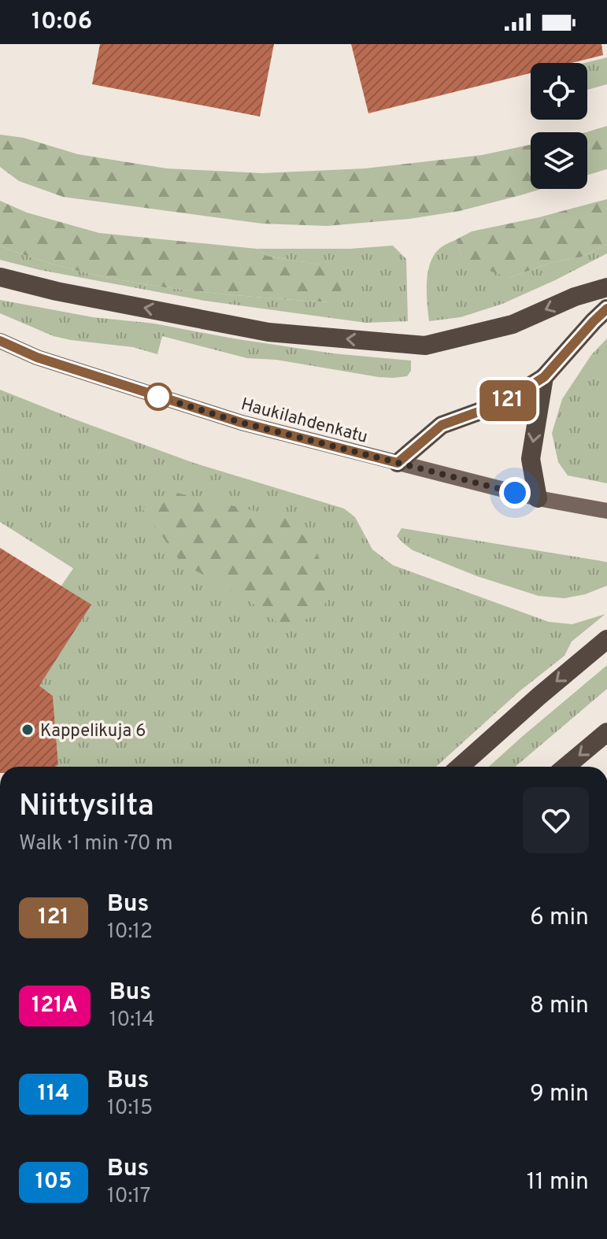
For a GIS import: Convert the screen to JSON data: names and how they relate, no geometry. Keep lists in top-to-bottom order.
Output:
{
  "streets": {
    "main road": ["Haukilahdenkatu"]
  },
  "places": ["Kappelikuja 6"],
  "lines": ["bus line 121"],
  "page": {
    "status": "10:06",
    "on_map": "121",
    "heading": ["Niittysilta", "Walk · 1 min · 70 m"],
    "list": [
      {
        "mark": "121",
        "name": "Bus",
        "note": "10:12",
        "value": "6 min"
      },
      {
        "mark": "121A",
        "name": "Bus",
        "note": "10:14",
        "value": "8 min"
      },
      {
        "mark": "114",
        "name": "Bus",
        "note": "10:15",
        "value": "9 min"
      },
      {
        "mark": "105",
        "name": "Bus",
        "note": "10:17",
        "value": "11 min"
      }
    ]
  }
}
